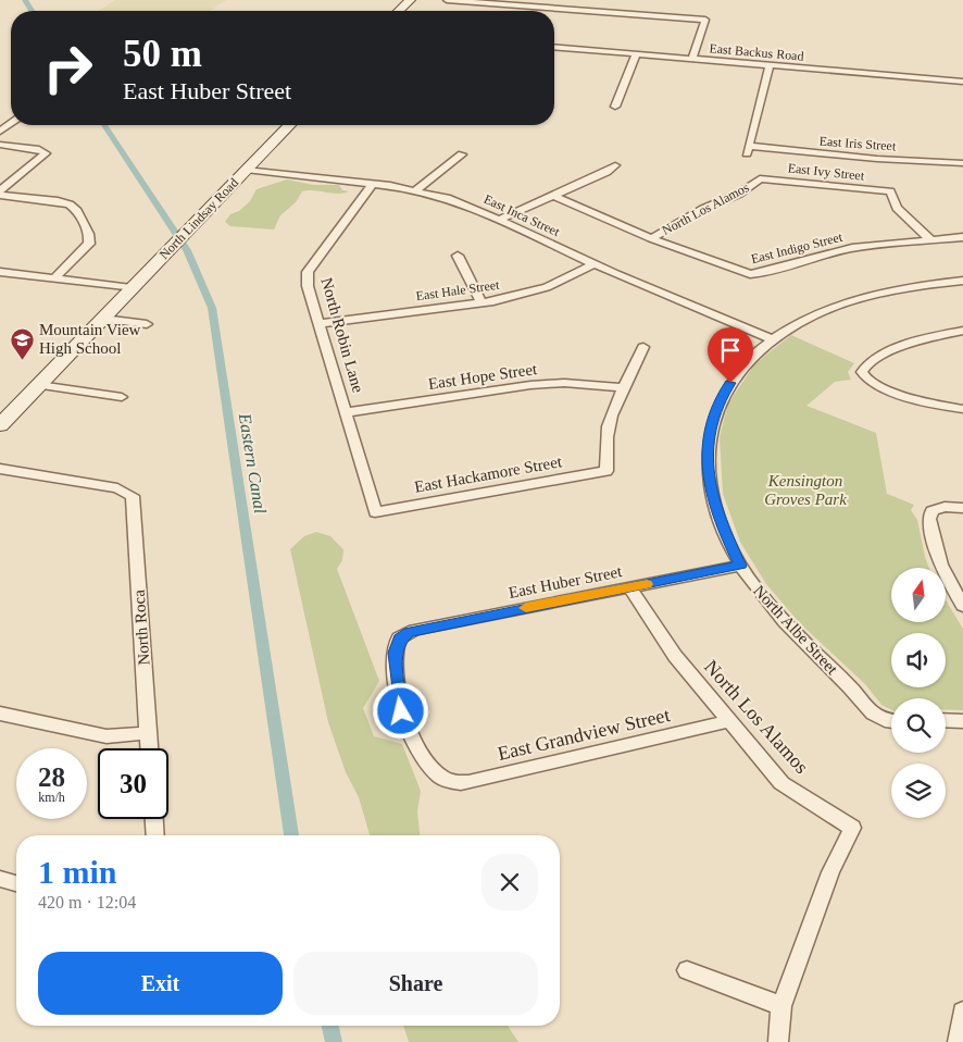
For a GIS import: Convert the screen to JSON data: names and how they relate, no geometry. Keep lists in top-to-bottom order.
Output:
{
  "streets": {
    "main road": ["North Lindsay Road"],
    "street": [
      "East Backus Road",
      "East Iris Street",
      "East Ivy Street",
      "North Los Alamos",
      "East Inca Street",
      "East Indigo Street",
      "East Hale Street",
      "North Robin Lane",
      "East Hope Street",
      "East Hackamore Street",
      "East Huber Street",
      "North Roca",
      "North Albe Street",
      "East Grandview Street"
    ]
  },
  "crossings": [
    ["East Backus Road", "East Iris Street"],
    ["East Ivy Street", "North Los Alamos"],
    ["East Ivy Street", "East Indigo Street"],
    ["North Los Alamos", "East Indigo Street"],
    ["North Los Alamos", "East Huber Street"],
    ["North Los Alamos", "East Grandview Street"],
    ["East Inca Street", "North Lindsay Road"],
    ["East Inca Street", "East Hale Street"],
    ["East Inca Street", "North Robin Lane"],
    ["East Inca Street", "North Albe Street"],
    ["East Hale Street", "North Robin Lane"],
    ["North Robin Lane", "East Hope Street"],
    ["North Robin Lane", "East Hackamore Street"],
    ["East Hope Street", "East Hackamore Street"],
    ["East Huber Street", "North Albe Street"],
    ["East Huber Street", "East Grandview Street"]
  ],
  "water": ["Eastern Canal"],
  "parks": ["Kensington Groves Park"],
  "places": {
    "school or university": ["Mountain View High School"]
  },
  "north": "top",
  "page": {
    "turn": ["50 m", "East Huber Street"],
    "speed": "28 km/h",
    "limit": "30",
    "heading": ["1 min", "420 m · 12:04"],
    "buttons": ["Exit", "Share"]
  }
}
